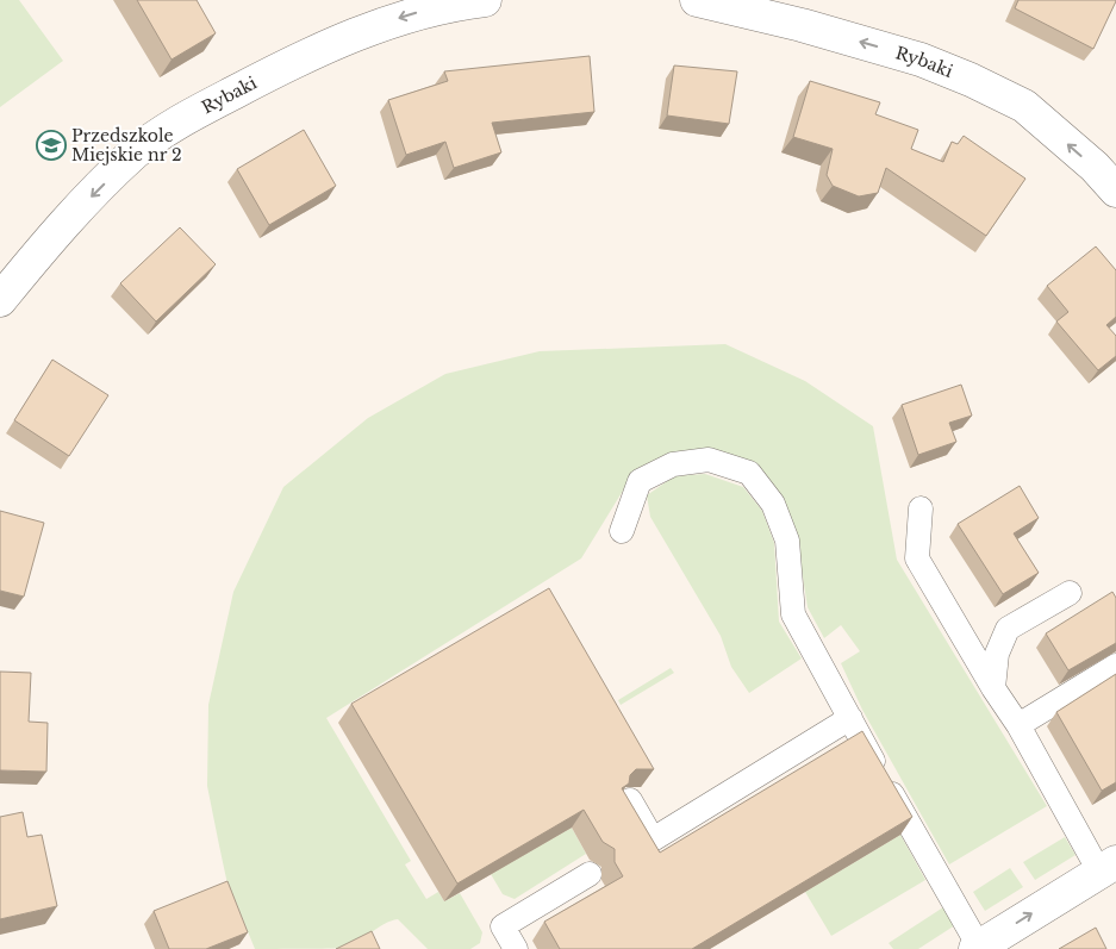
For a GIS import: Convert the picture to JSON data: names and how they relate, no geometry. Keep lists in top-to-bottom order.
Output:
{
  "streets": {
    "street": ["Rybaki"]
  },
  "one_way": ["Rybaki"],
  "places": {
    "school or university": ["Przedszkole Miejskie nr 2"]
  }
}
